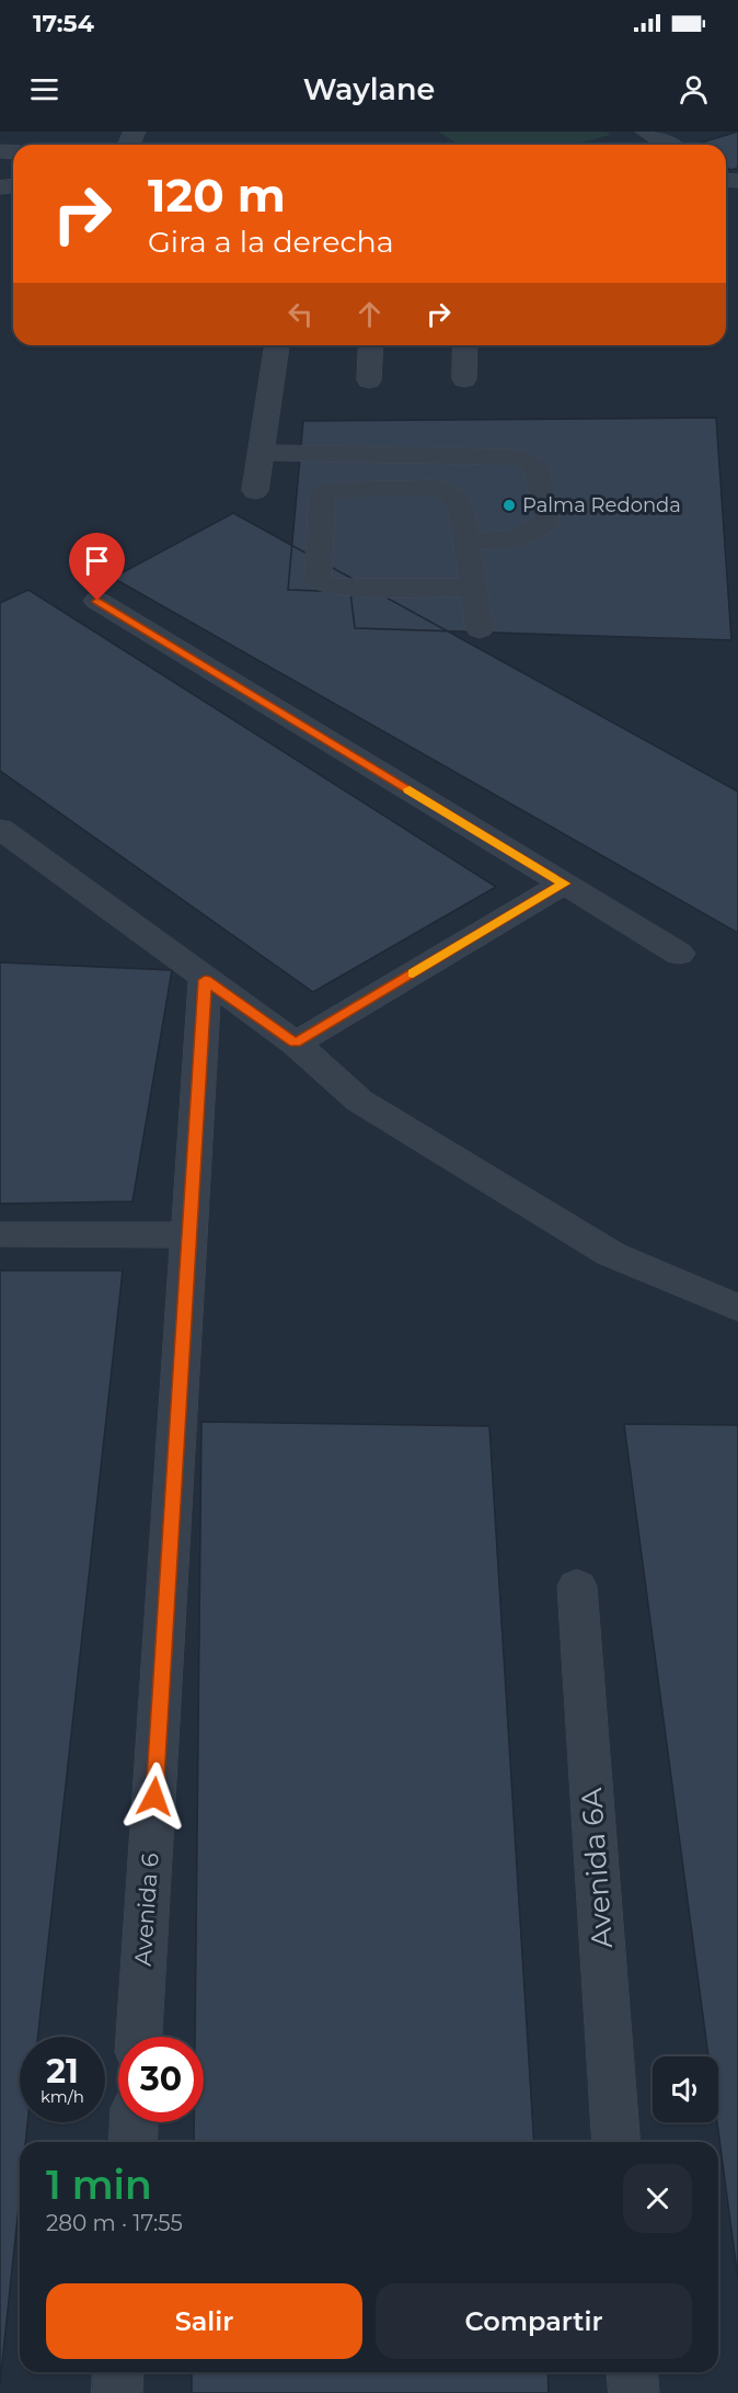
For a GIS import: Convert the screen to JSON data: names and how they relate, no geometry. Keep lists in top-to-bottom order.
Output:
{
  "streets": {
    "street": ["Avenida 6A", "Avenida 6"]
  },
  "places": ["Palma Redonda"],
  "page": {
    "status": "17:54",
    "header": "Waylane",
    "turn": ["120 m", "Gira a la derecha"],
    "speed": "21 km/h",
    "limit": "30",
    "heading": ["1 min", "280 m · 17:55"],
    "buttons": ["Salir", "Compartir"]
  }
}
